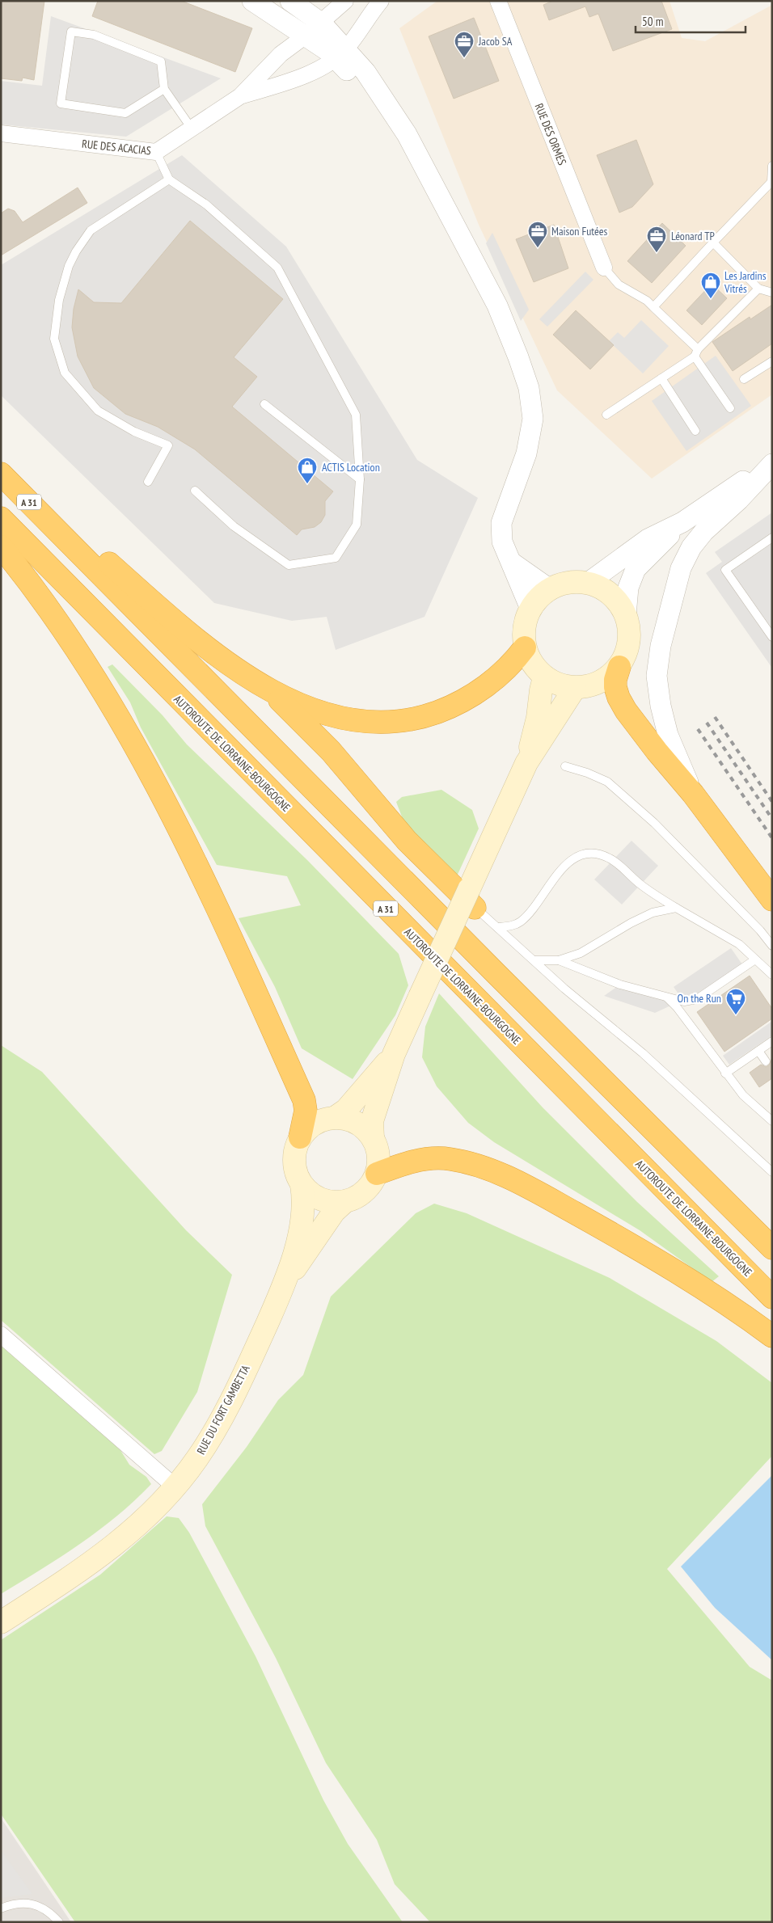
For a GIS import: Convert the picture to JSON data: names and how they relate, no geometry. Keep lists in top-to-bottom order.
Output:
{
  "streets": {
    "highway": ["A 31", "AUTOROUTE DE LORRAINE-BOURGOGNE"],
    "main road": ["RUE DU FORT GAMBETTA"],
    "street": ["RUE DES ORMES", "RUE DES ACACIAS"]
  },
  "places": {
    "office": ["Jacob SA", "Maison Futées", "Léonard TP"],
    "shop": ["Les Jardins Vitrés", "ACTIS Location"],
    "supermarket": ["On the Run"]
  },
  "scale_bar": "50 m"
}
